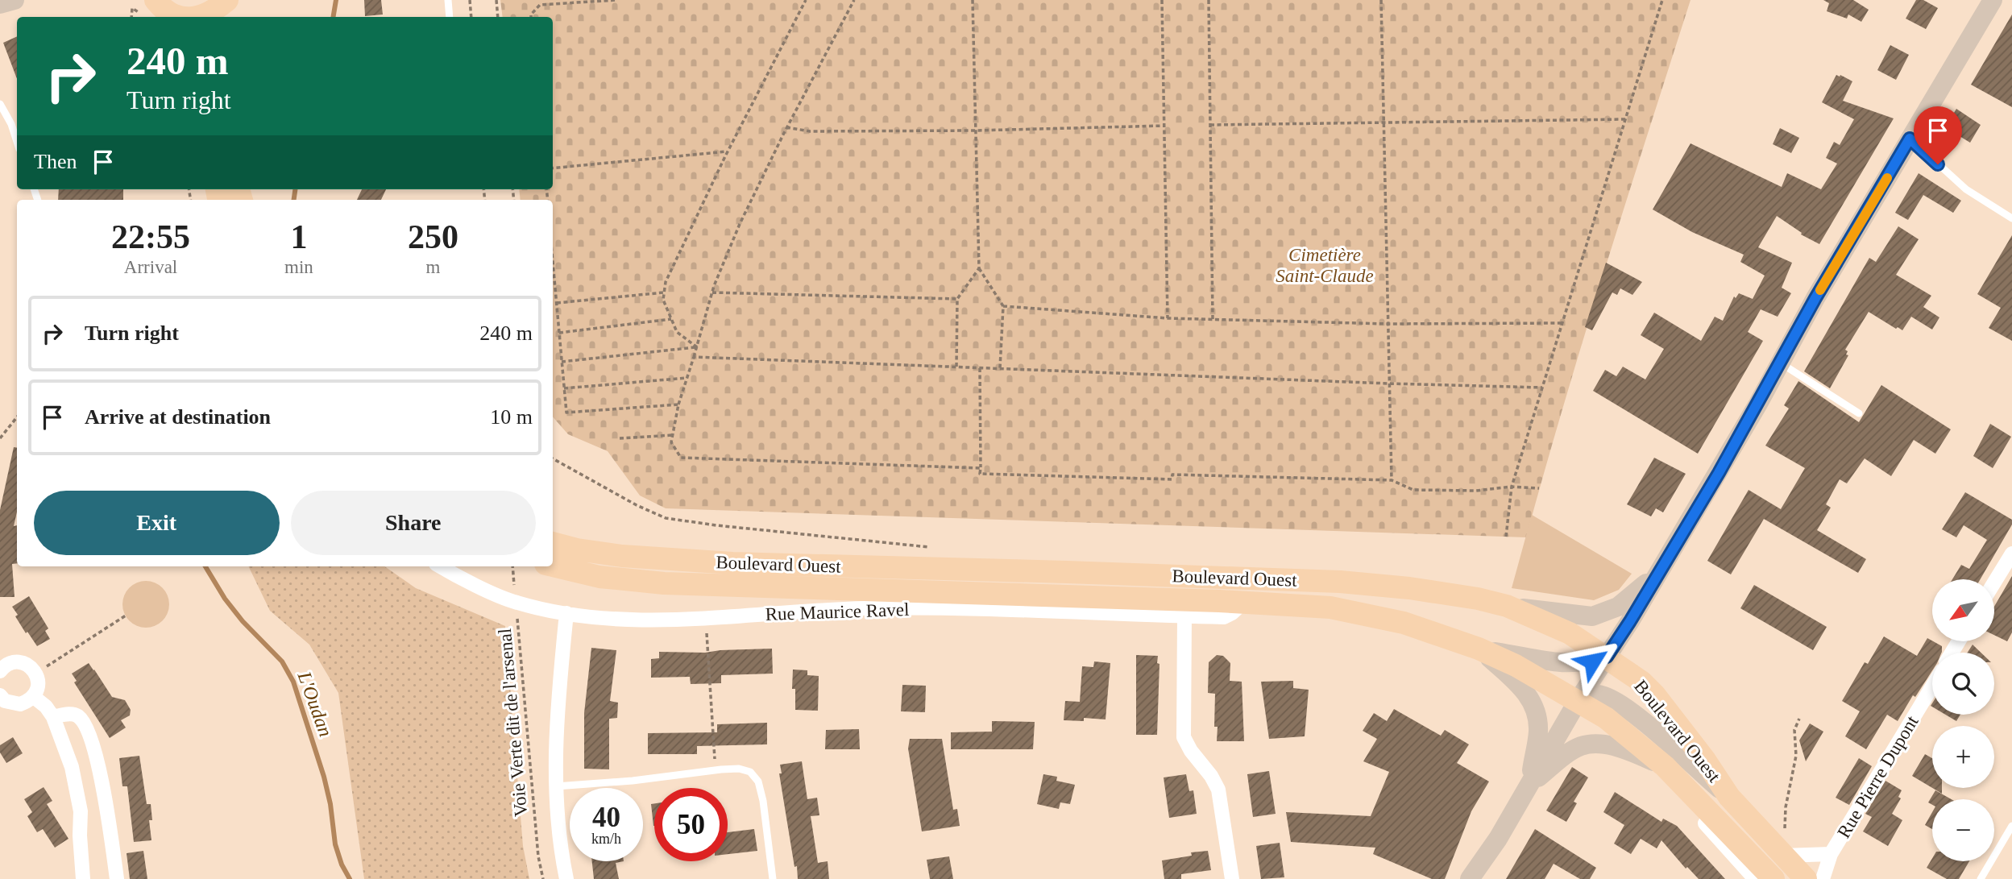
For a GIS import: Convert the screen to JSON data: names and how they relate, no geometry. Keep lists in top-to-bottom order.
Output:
{
  "streets": {
    "main road": ["Boulevard Ouest"],
    "street": ["Rue Maurice Ravel", "Rue Pierre Dupont"],
    "path": ["Voie Verte dit de l'arsenal"]
  },
  "crossings": [
    ["Boulevard Ouest", "Rue Maurice Ravel"],
    ["Boulevard Ouest", "Rue Pierre Dupont"],
    ["Rue Maurice Ravel", "Voie Verte dit de l'arsenal"]
  ],
  "water": ["L'Oudan"],
  "parks": ["Cimetière Saint-Claude"],
  "north": "bottom left",
  "page": {
    "turn": ["240 m", "Turn right"],
    "then": "Then",
    "eta": [
      "22:55",
      "Arrival",
      "1",
      "min",
      "250",
      "m"
    ],
    "list": [
      {
        "name": "Turn right",
        "value": "240 m"
      },
      {
        "name": "Arrive at destination",
        "value": "10 m"
      }
    ],
    "buttons": ["Exit", "Share"],
    "map_buttons": ["+", "−"],
    "speed": "40 km/h",
    "limit": "50"
  }
}
